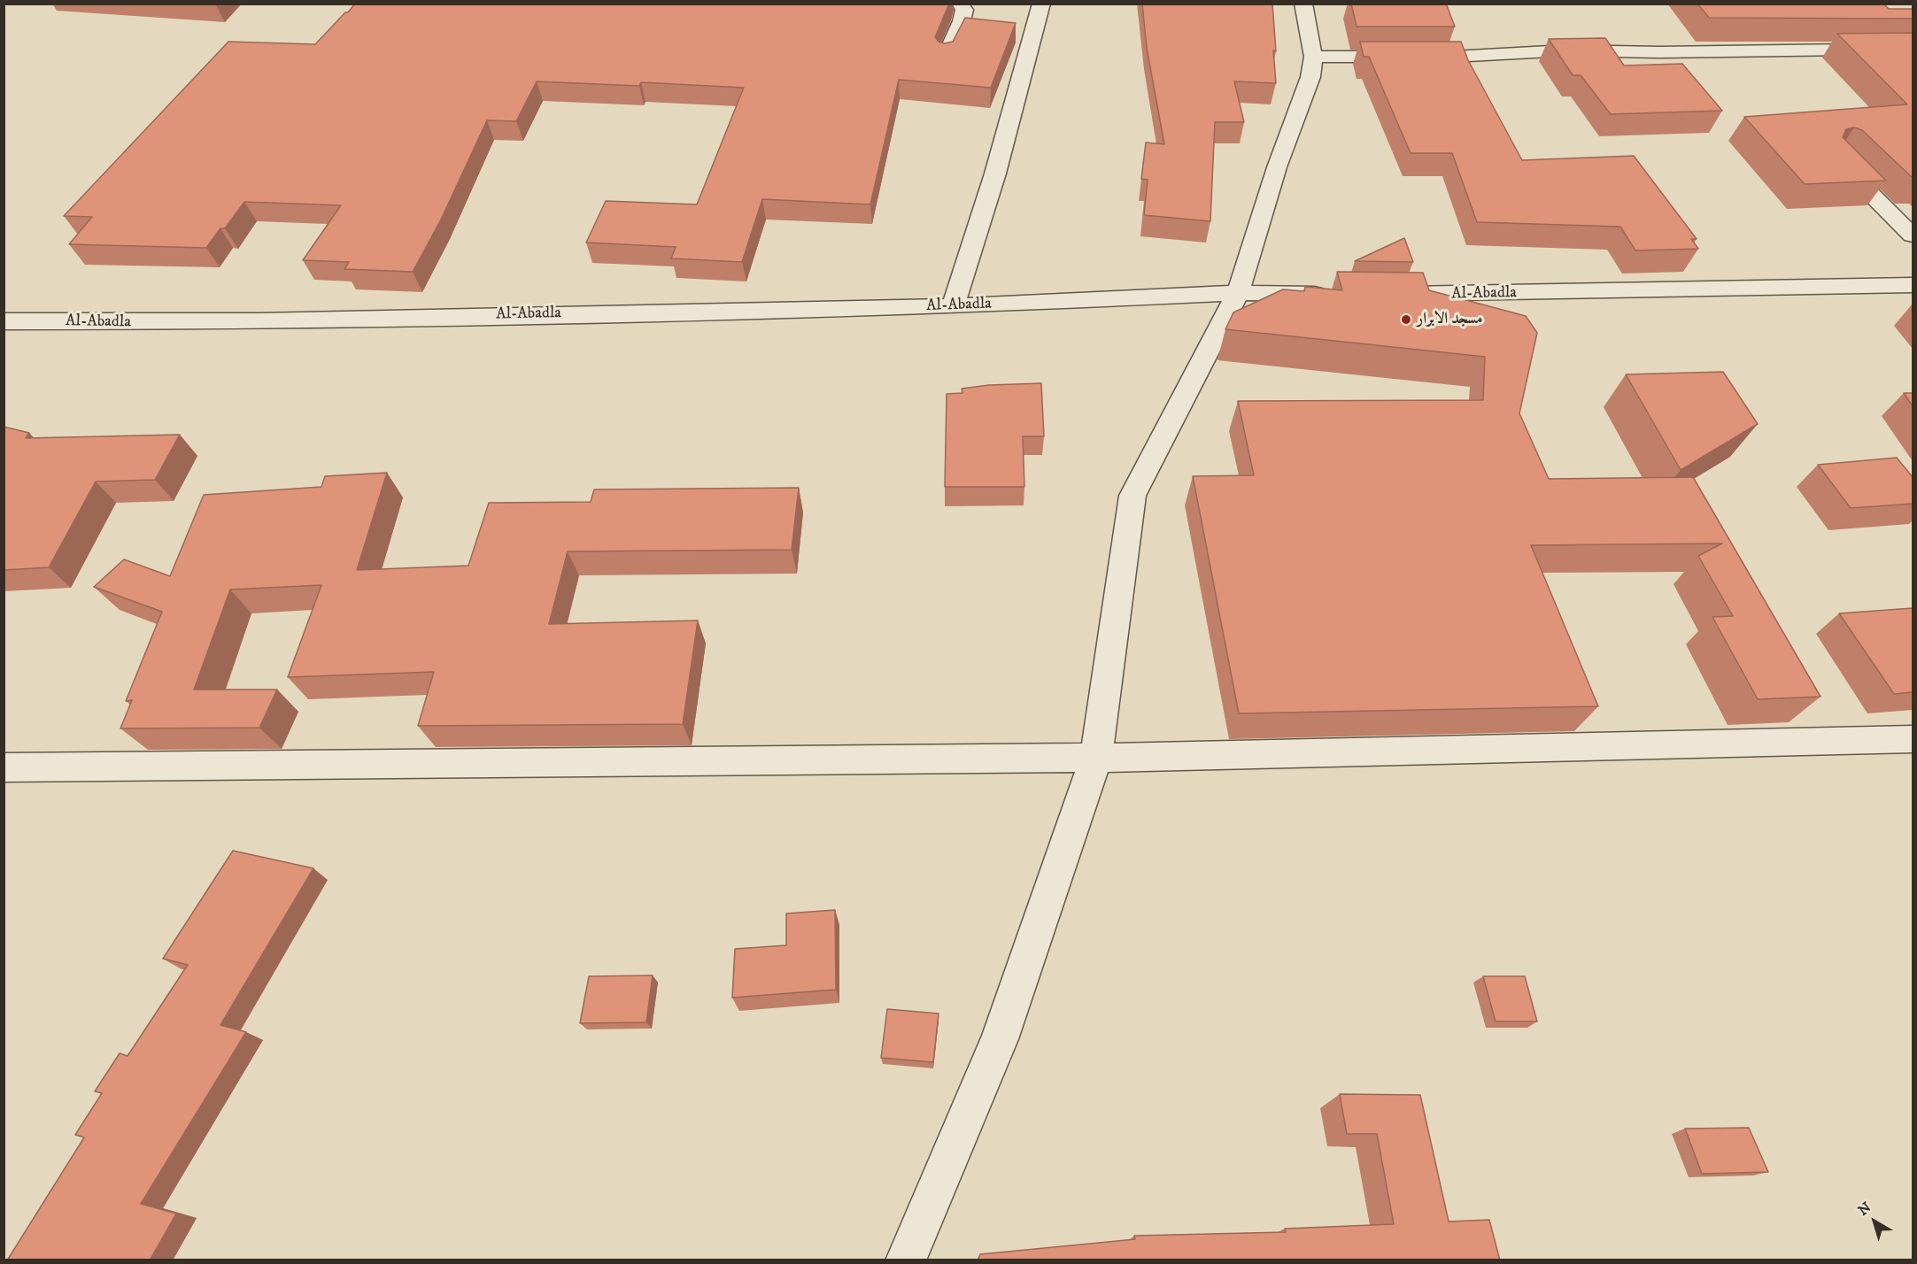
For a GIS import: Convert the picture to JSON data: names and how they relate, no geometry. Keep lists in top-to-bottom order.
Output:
{
  "streets": {
    "street": ["Al-Abadla"]
  },
  "places": ["مسجد الابرار"],
  "north": "top left"
}
